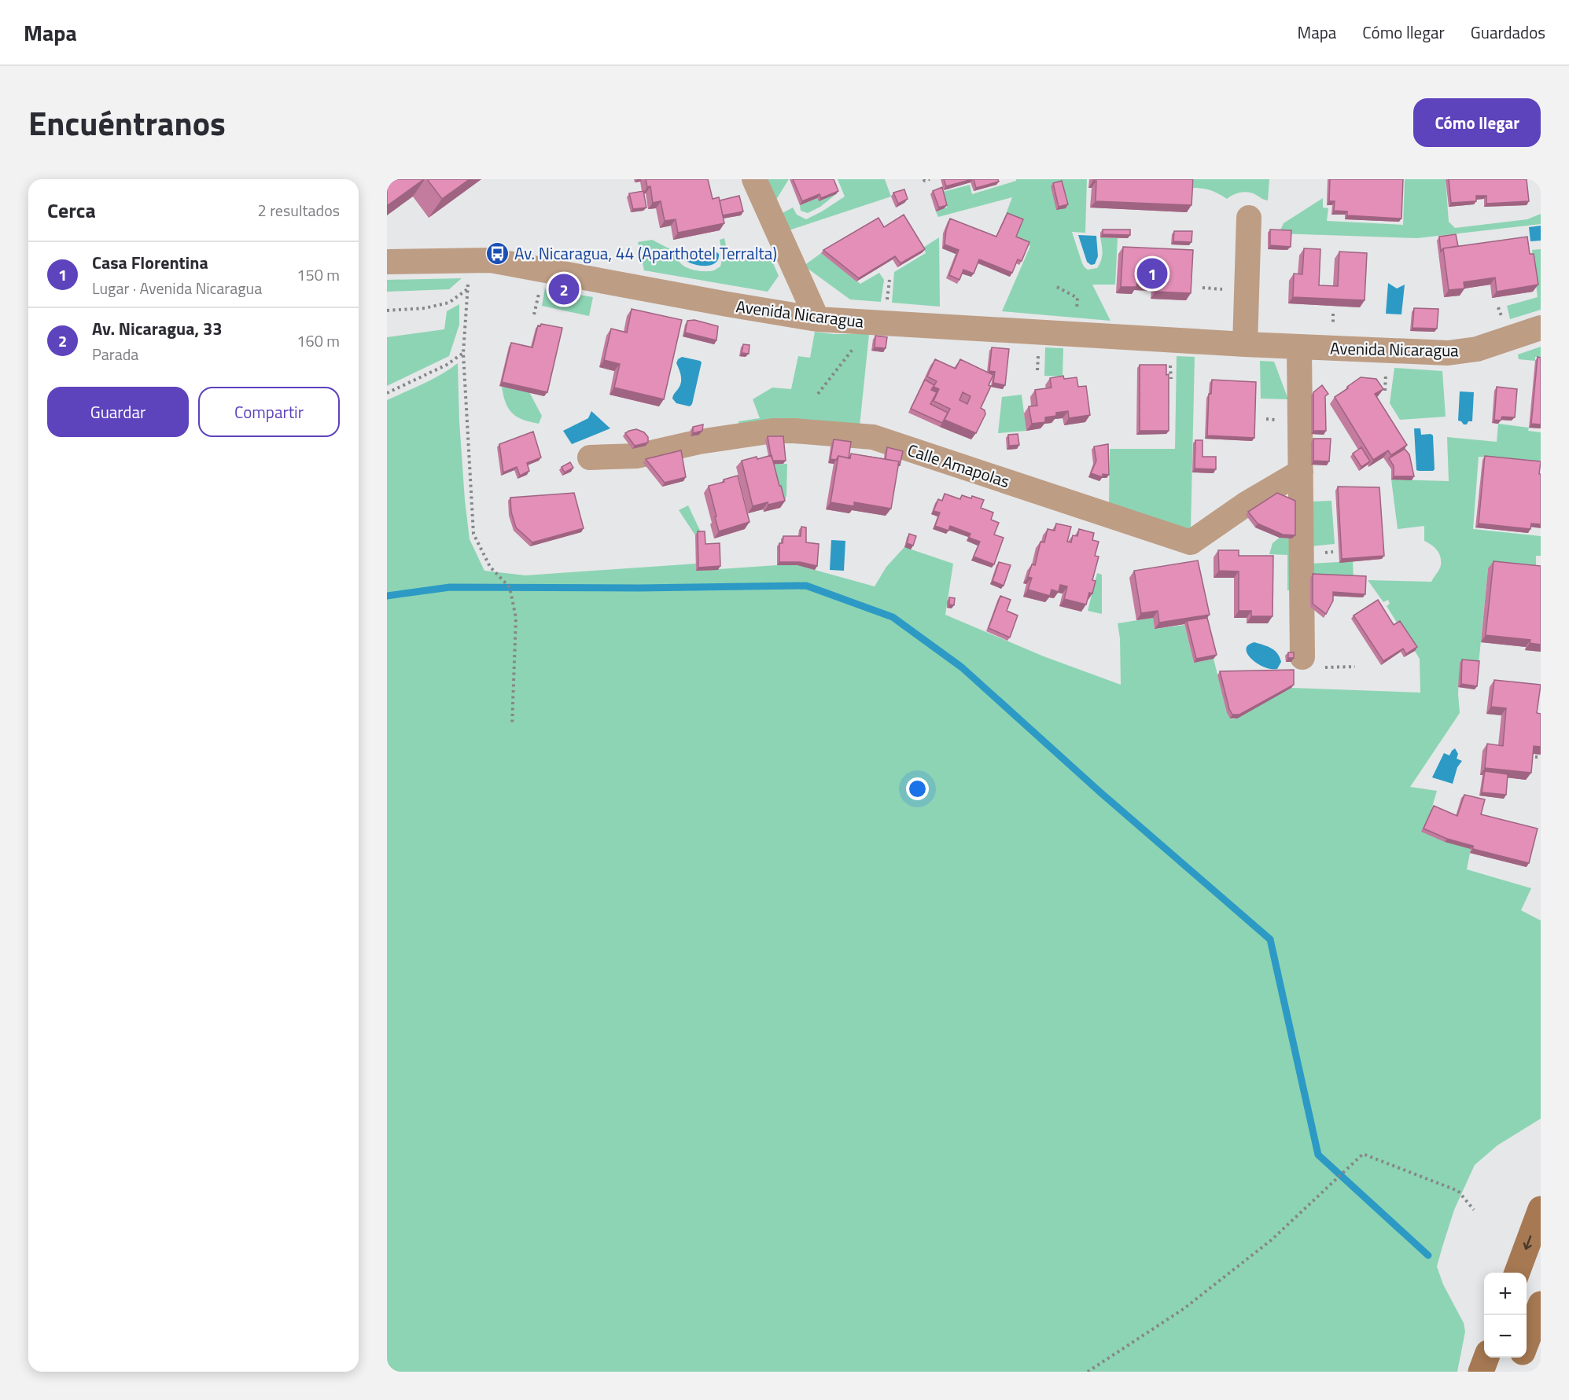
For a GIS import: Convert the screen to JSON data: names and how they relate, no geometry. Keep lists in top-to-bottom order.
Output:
{
  "streets": {
    "street": ["Avenida Nicaragua", "Calle Amapolas"]
  },
  "places": {
    "bus stop": ["Av. Nicaragua, 44 (Aparthotel Terralta)"]
  },
  "page": {
    "header": "Mapa",
    "nav": ["Mapa", "Cómo llegar", "Guardados"],
    "title": "Encuéntranos",
    "buttons": [
      "Cómo llegar",
      ["Guardar", "Compartir"]
    ],
    "heading": ["Cerca", "2 resultados"],
    "list": [
      {
        "mark": "1",
        "name": "Casa Florentina",
        "note": "Lugar · Avenida Nicaragua",
        "value": "150 m"
      },
      {
        "mark": "2",
        "name": "Av. Nicaragua, 33",
        "note": "Parada",
        "value": "160 m"
      }
    ],
    "pins": ["1", "2"],
    "map_buttons": ["+", "−"]
  }
}
